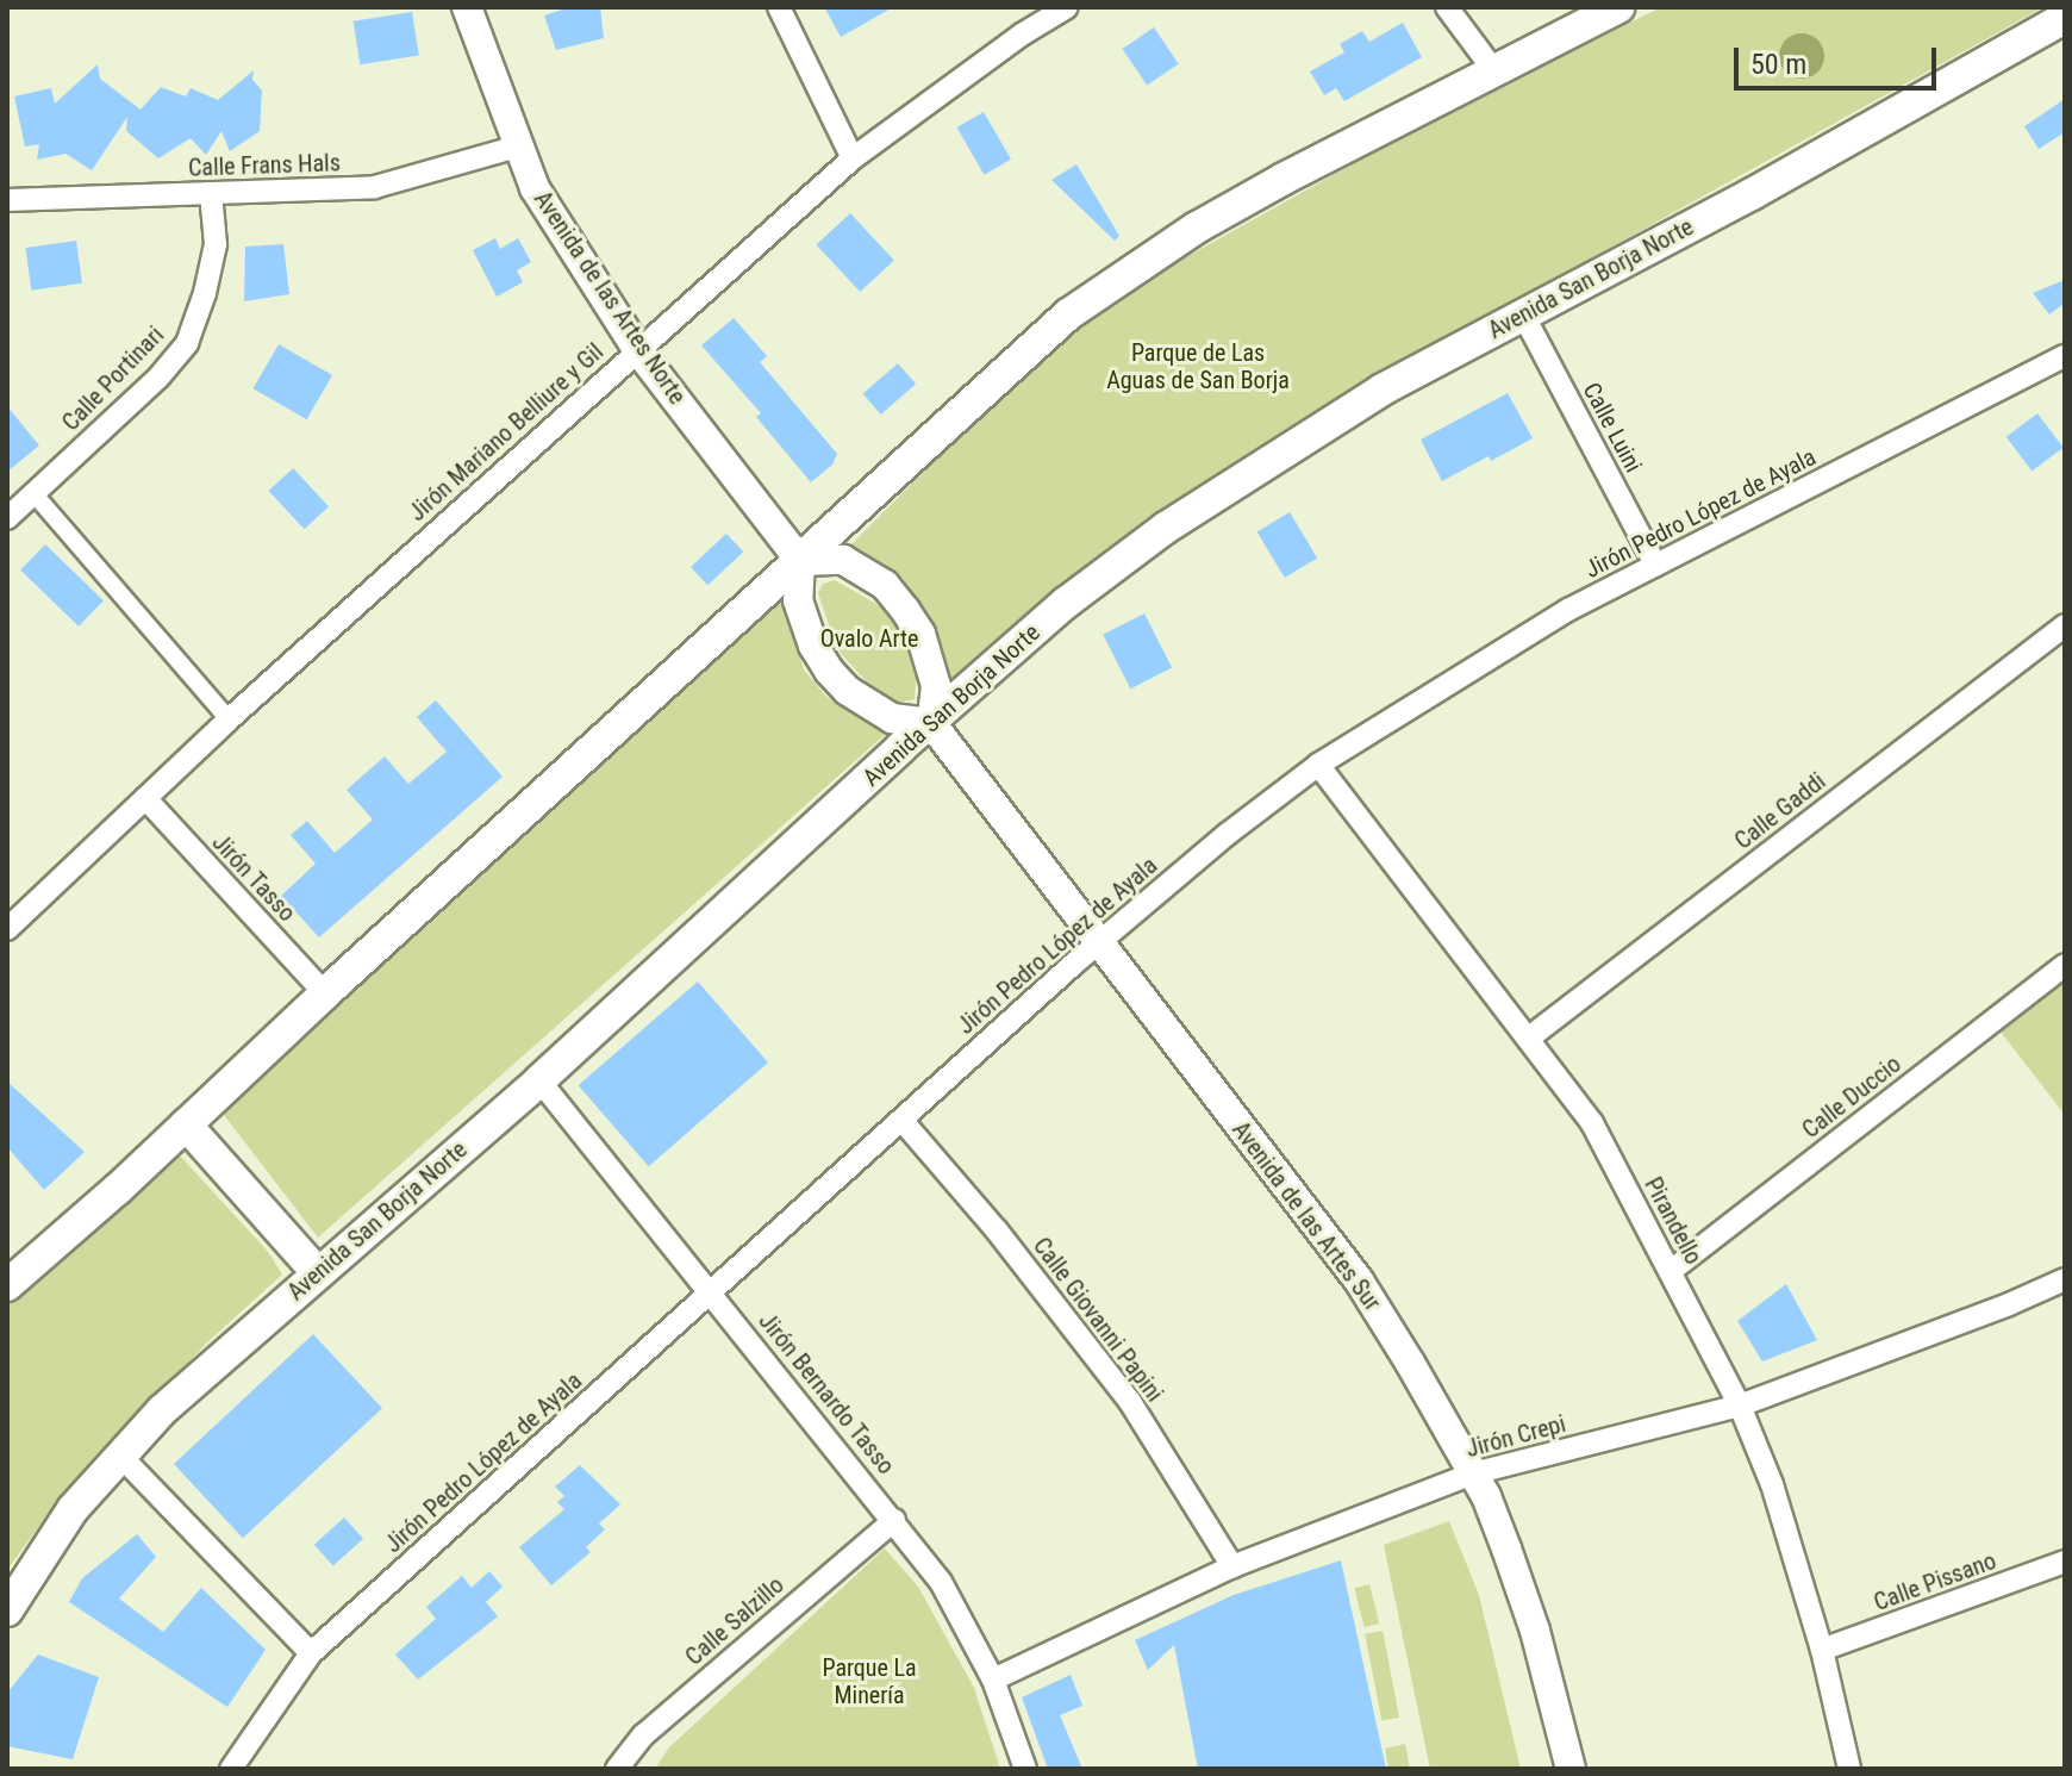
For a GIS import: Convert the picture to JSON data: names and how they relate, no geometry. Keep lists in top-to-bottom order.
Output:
{
  "streets": {
    "main road": ["Avenida San Borja Norte"],
    "street": [
      "Calle Frans Hals",
      "Avenida de las Artes Norte",
      "Calle Portinari",
      "Calle Luini",
      "Jirón Mariano Belliure y Gil",
      "Jirón Pedro López de Ayala",
      "Calle Gaddi",
      "Jirón Tasso",
      "Calle Duccio",
      "Avenida de las Artes Sur",
      "Pirandello",
      "Calle Giovanni Papini",
      "Jirón Bernardo Tasso",
      "Jirón Crepi",
      "Calle Pissano",
      "Calle Salzillo"
    ]
  },
  "crossings": [
    ["Calle Frans Hals", "Avenida de las Artes Norte"],
    ["Calle Frans Hals", "Calle Portinari"],
    ["Avenida San Borja Norte", "Calle Luini"],
    ["Avenida San Borja Norte", "Avenida de las Artes Sur"],
    ["Avenida San Borja Norte", "Jirón Bernardo Tasso"],
    ["Avenida de las Artes Norte", "Jirón Mariano Belliure y Gil"],
    ["Calle Luini", "Jirón Pedro López de Ayala"],
    ["Jirón Mariano Belliure y Gil", "Jirón Tasso"],
    ["Jirón Pedro López de Ayala", "Avenida de las Artes Sur"],
    ["Jirón Pedro López de Ayala", "Pirandello"],
    ["Jirón Pedro López de Ayala", "Calle Giovanni Papini"],
    ["Jirón Pedro López de Ayala", "Jirón Bernardo Tasso"],
    ["Calle Gaddi", "Pirandello"],
    ["Calle Duccio", "Pirandello"],
    ["Avenida de las Artes Sur", "Jirón Crepi"],
    ["Pirandello", "Jirón Crepi"],
    ["Pirandello", "Calle Pissano"],
    ["Calle Giovanni Papini", "Jirón Crepi"],
    ["Jirón Bernardo Tasso", "Jirón Crepi"],
    ["Jirón Bernardo Tasso", "Calle Salzillo"]
  ],
  "parks": ["Parque de Las Aguas de San Borja", "Ovalo Arte", "Parque La Minería"],
  "scale_bar": "50 m"
}
